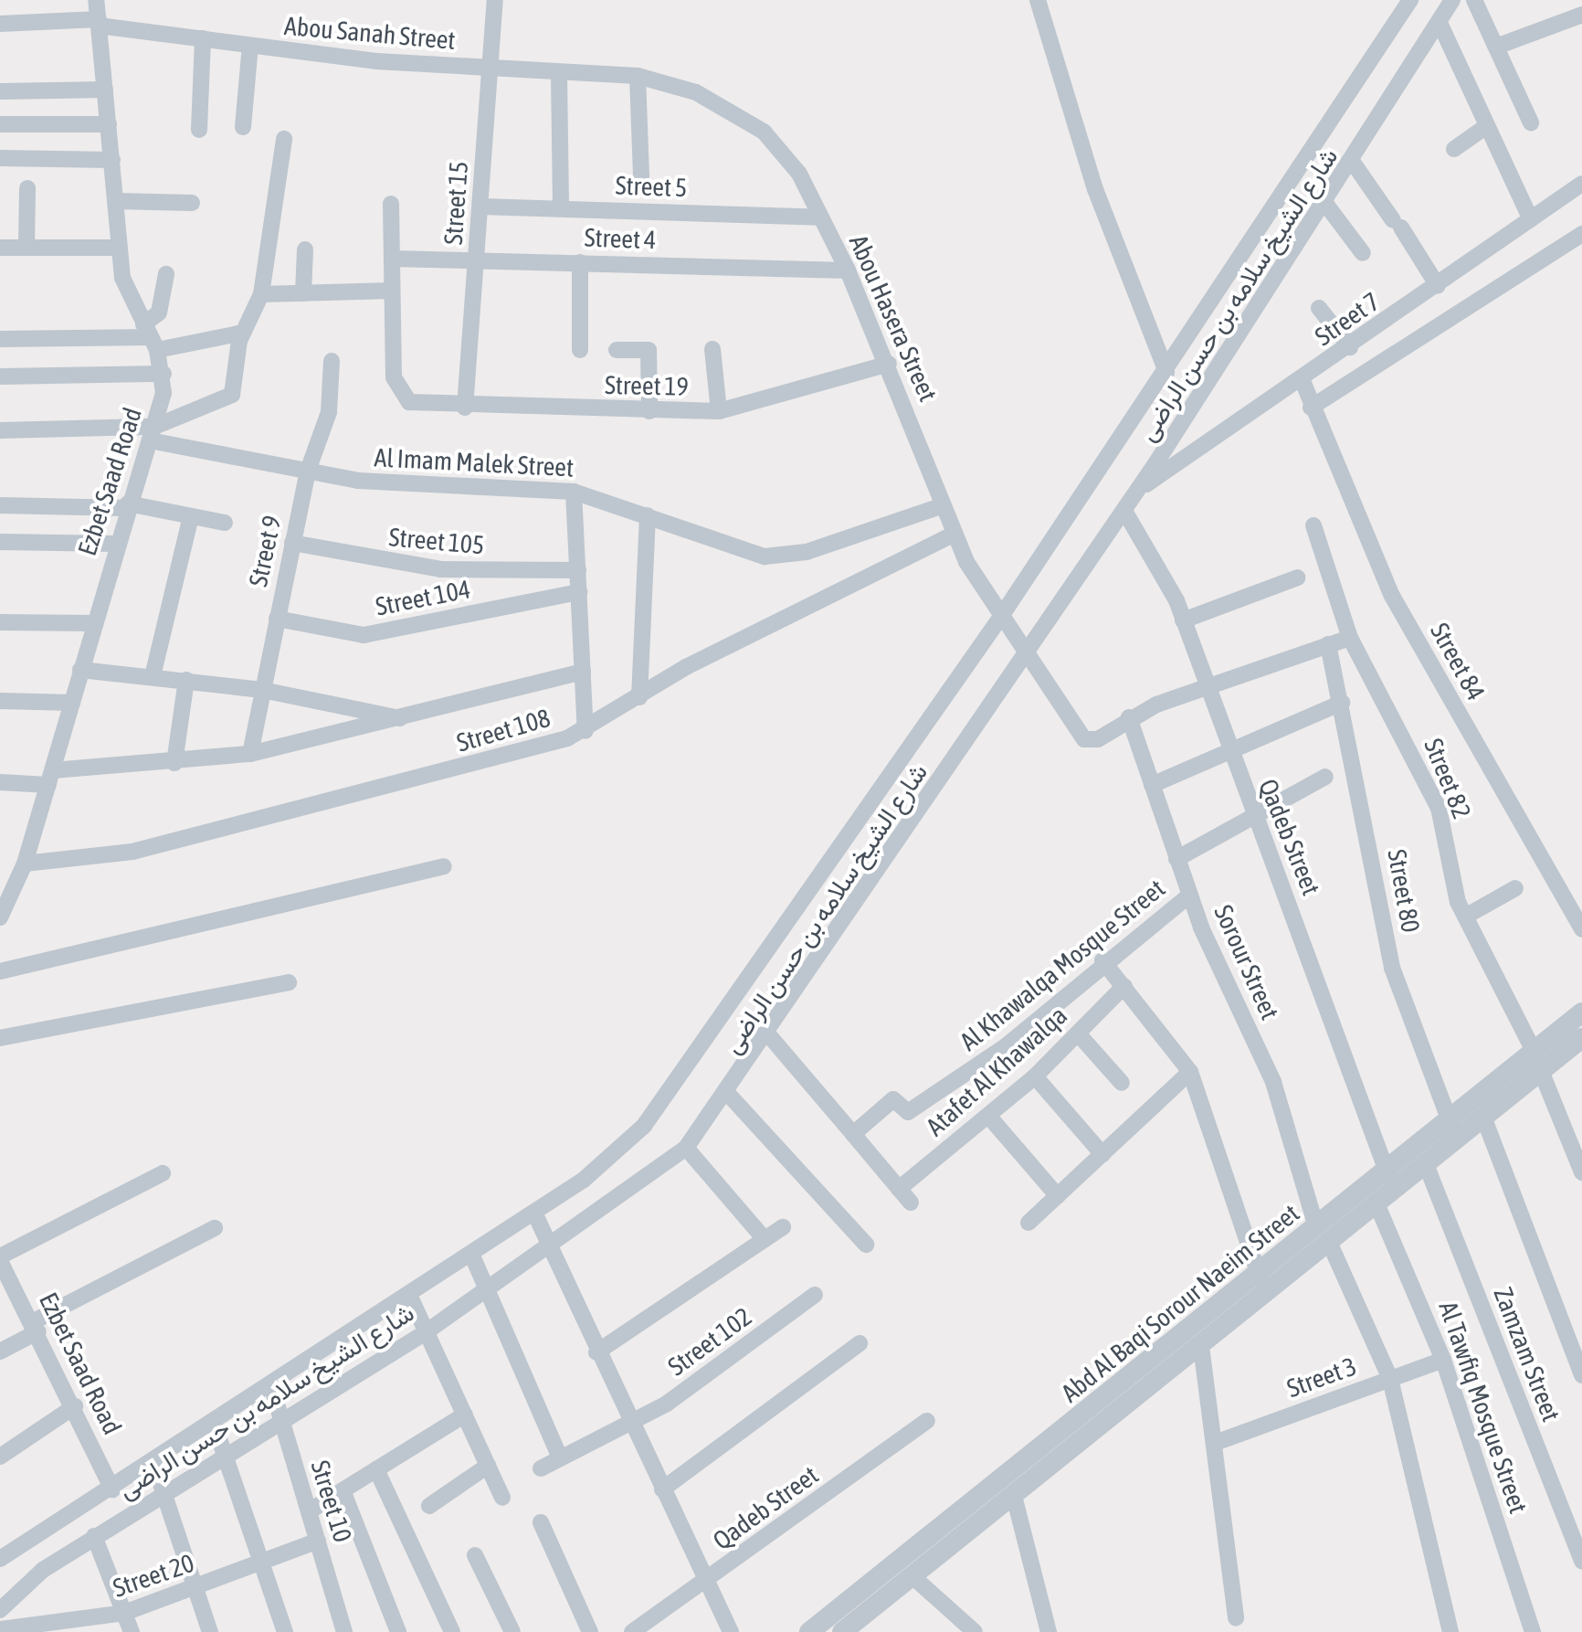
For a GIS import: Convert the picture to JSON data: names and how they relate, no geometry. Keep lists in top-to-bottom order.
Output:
{
  "streets": {
    "street": [
      "Abou Sanah Street",
      "Street 5",
      "Street 15",
      "Street 4",
      "شارع الشيخ سلامه بن حسن الراضى",
      "Abou Hasera Street",
      "Street 7",
      "Street 19",
      "Al Imam Malek Street",
      "Ezbet Saad Road",
      "Street 105",
      "Street 9",
      "Street 104",
      "Street 84",
      "Street 108",
      "Street 82",
      "Qadeb Street",
      "Street 80",
      "Sorour Street",
      "Al Khawalqa Mosque Street",
      "Atafet Al Khawalqa",
      "Abd Al Baqi Sorour Naeim Street",
      "Street 102",
      "Zamzam Street",
      "Street 3",
      "Al Tawfiq Mosque Street",
      "Street 10",
      "Street 20"
    ]
  },
  "crossings": [
    ["Abou Sanah Street", "Street 15"],
    ["Abou Sanah Street", "Abou Hasera Street"],
    ["Abou Sanah Street", "Ezbet Saad Road"],
    ["Street 5", "Street 15"],
    ["Street 5", "Abou Hasera Street"],
    ["Street 15", "Street 4"],
    ["Street 15", "Street 19"],
    ["Street 4", "Abou Hasera Street"],
    ["شارع الشيخ سلامه بن حسن الراضى", "Abou Hasera Street"],
    ["شارع الشيخ سلامه بن حسن الراضى", "Street 7"],
    ["شارع الشيخ سلامه بن حسن الراضى", "Ezbet Saad Road"],
    ["شارع الشيخ سلامه بن حسن الراضى", "Qadeb Street"],
    ["شارع الشيخ سلامه بن حسن الراضى", "Street 10"],
    ["Abou Hasera Street", "Street 19"],
    ["Abou Hasera Street", "Al Imam Malek Street"],
    ["Abou Hasera Street", "Street 108"],
    ["Abou Hasera Street", "Sorour Street"],
    ["Street 7", "Street 84"],
    ["Al Imam Malek Street", "Ezbet Saad Road"],
    ["Al Imam Malek Street", "Street 9"],
    ["Ezbet Saad Road", "Street 108"],
    ["Street 105", "Street 9"],
    ["Street 9", "Street 104"],
    ["Street 82", "Abd Al Baqi Sorour Naeim Street"],
    ["Qadeb Street", "Abd Al Baqi Sorour Naeim Street"],
    ["Street 80", "Abd Al Baqi Sorour Naeim Street"],
    ["Sorour Street", "Al Khawalqa Mosque Street"],
    ["Sorour Street", "Abd Al Baqi Sorour Naeim Street"],
    ["Sorour Street", "Street 3"],
    ["Abd Al Baqi Sorour Naeim Street", "Zamzam Street"],
    ["Abd Al Baqi Sorour Naeim Street", "Al Tawfiq Mosque Street"],
    ["Street 3", "Al Tawfiq Mosque Street"],
    ["Street 10", "Street 20"]
  ]
}
